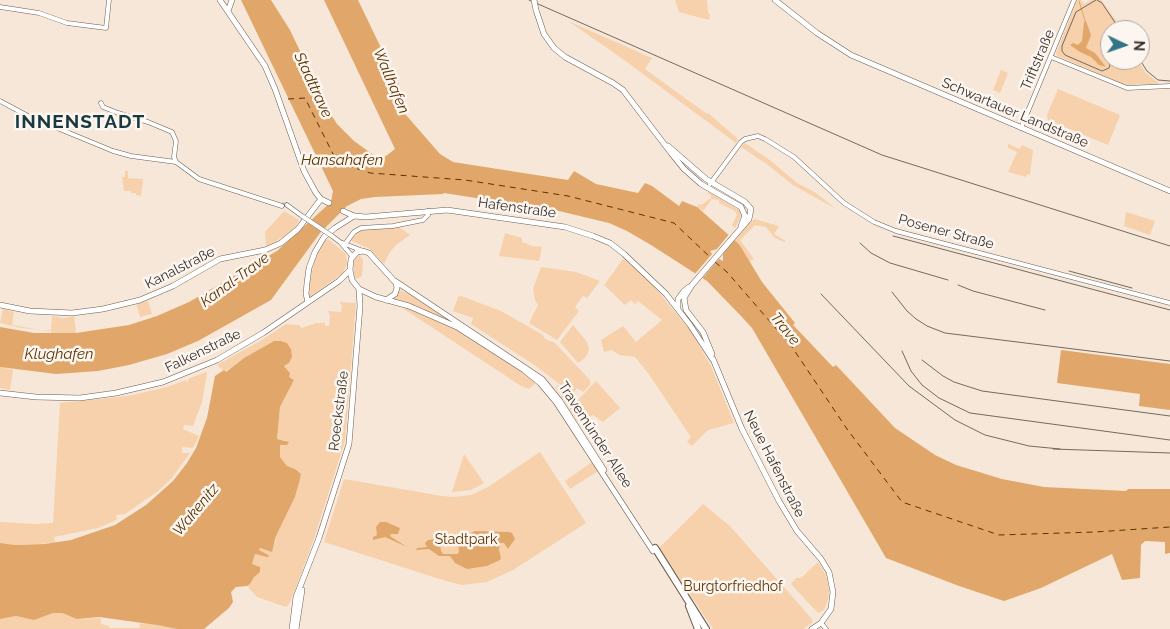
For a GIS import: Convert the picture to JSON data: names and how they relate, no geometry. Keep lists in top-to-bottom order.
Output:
{
  "streets": {
    "highway": ["Travemünder Allee"],
    "main road": [
      "Schwartauer Landstraße",
      "Hafenstraße",
      "Kanalstraße",
      "Falkenstraße",
      "Roeckstraße",
      "Neue Hafenstraße"
    ],
    "street": ["Triftstraße", "Posener Straße"]
  },
  "crossings": [
    ["Triftstraße", "Schwartauer Landstraße"],
    ["Hafenstraße", "Neue Hafenstraße"],
    ["Roeckstraße", "Travemünder Allee"]
  ],
  "districts": ["INNENSTADT"],
  "water": [
    "Wallhafen",
    "Stadttrave",
    "Hansahafen",
    "Kanal-Trave",
    "Trave",
    "Klughafen",
    "Wakenitz"
  ],
  "parks": ["Stadtpark", "Burgtorfriedhof"],
  "north": "right"
}
